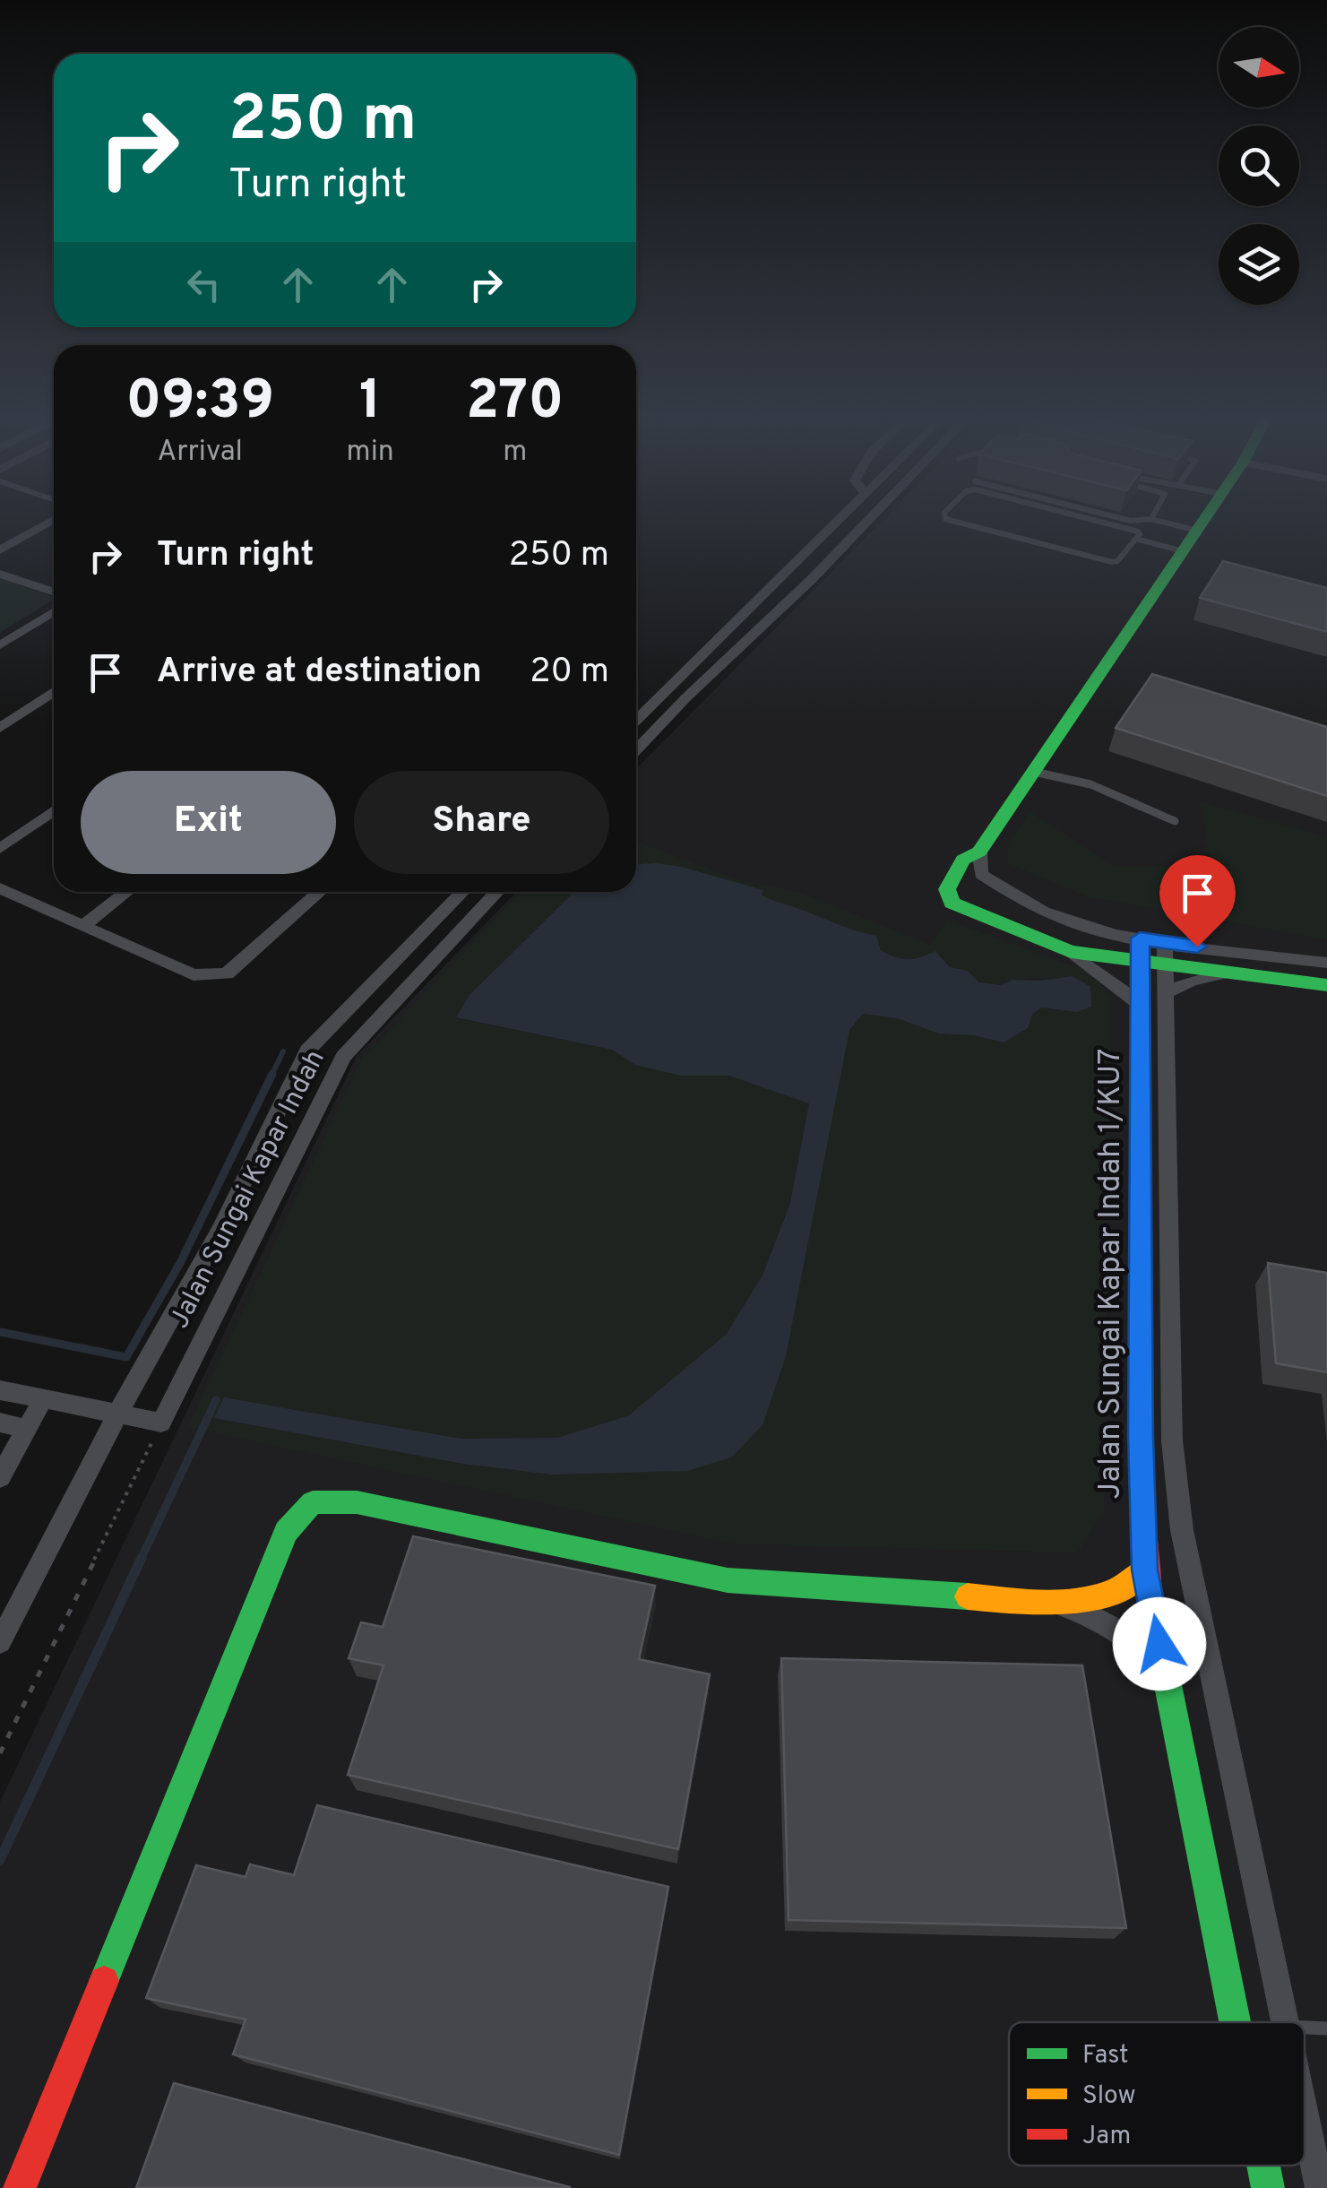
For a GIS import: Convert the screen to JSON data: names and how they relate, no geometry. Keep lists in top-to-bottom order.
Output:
{
  "streets": {
    "street": ["Jalan Sungai Kapar Indah", "Jalan Sungai Kapar Indah 1/KU7"]
  },
  "legend": ["Fast", "Slow", "Jam"],
  "north": "right",
  "page": {
    "turn": ["250 m", "Turn right"],
    "eta": [
      "09:39",
      "Arrival",
      "1",
      "min",
      "270",
      "m"
    ],
    "list": [
      {
        "name": "Turn right",
        "value": "250 m"
      },
      {
        "name": "Arrive at destination",
        "value": "20 m"
      }
    ],
    "buttons": ["Exit", "Share"]
  }
}
